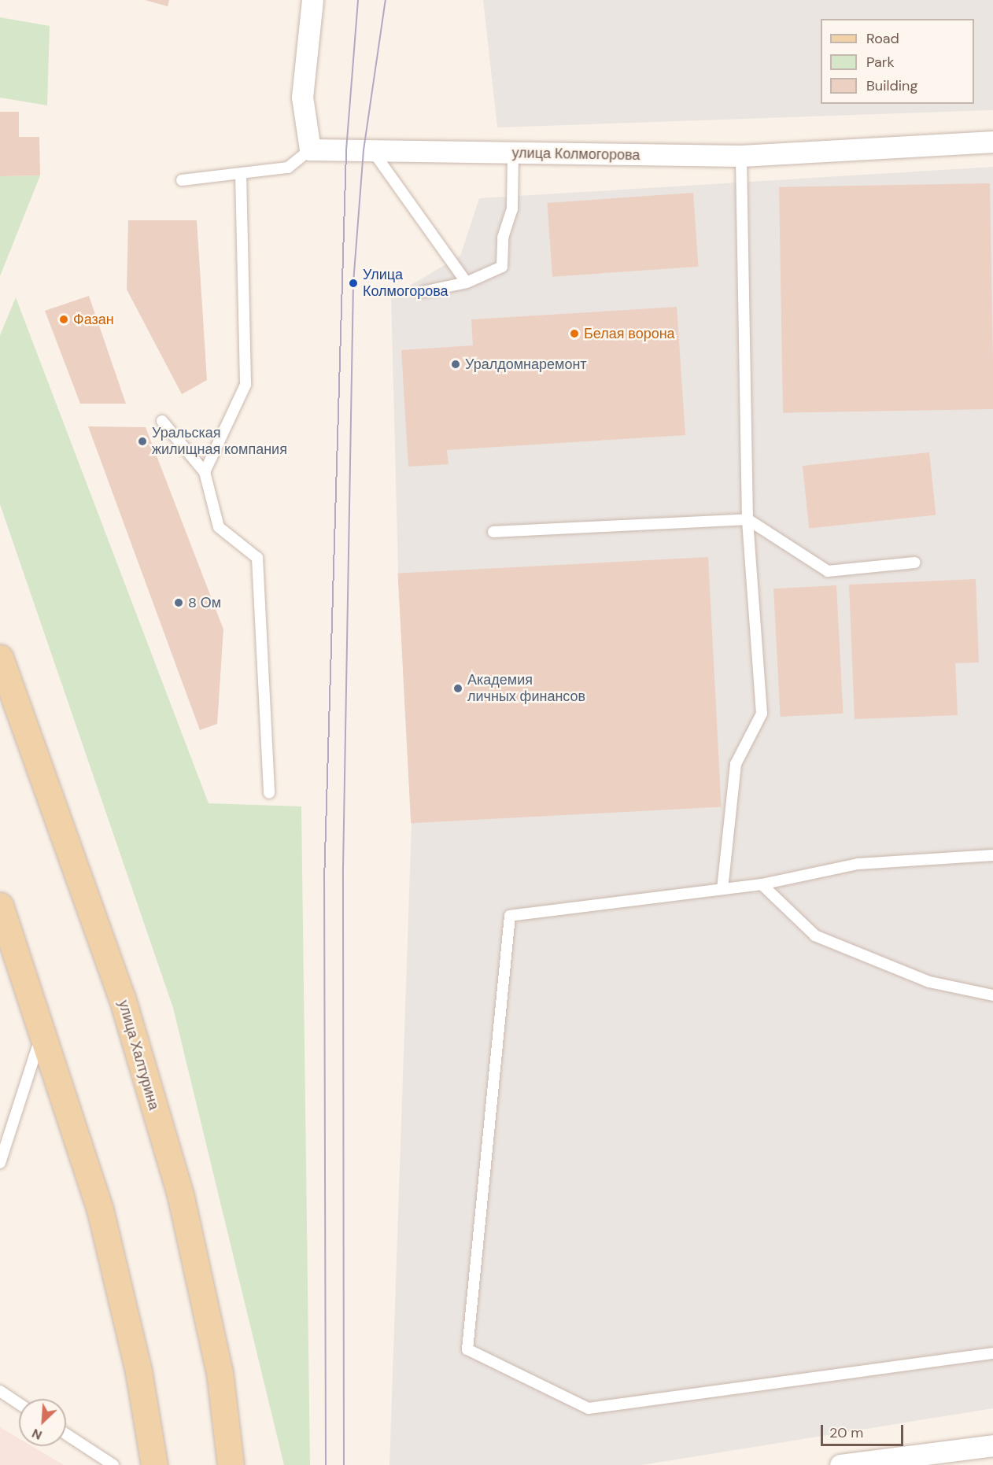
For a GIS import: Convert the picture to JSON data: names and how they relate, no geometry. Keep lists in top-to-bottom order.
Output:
{
  "streets": {
    "main road": ["улица Халтурина"],
    "street": ["улица Колмогорова"]
  },
  "places": [
    "Улица Колмогорова",
    "Фазан",
    "Белая ворона",
    "Уралдомнаремонт",
    "Уральская жилищная компания",
    "8 Ом",
    "Академия личных финансов"
  ],
  "legend": ["Road", "Park", "Building"],
  "scale_bar": "20 m",
  "north": "bottom left"
}
